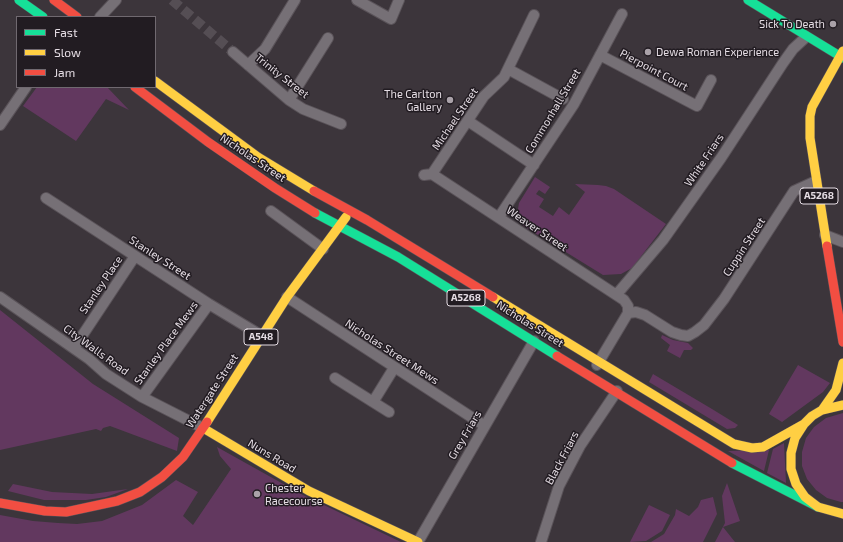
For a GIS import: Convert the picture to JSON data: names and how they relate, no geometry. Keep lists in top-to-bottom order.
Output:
{
  "streets": {
    "main road": [
      "Nicholas Street",
      "A5268",
      "A548",
      "Watergate Street",
      "Nuns Road"
    ],
    "street": [
      "Pierpoint Court",
      "Trinity Street",
      "Commonhall Street",
      "Michael Street",
      "White Friars",
      "Weaver Street",
      "Cuppin Street",
      "Stanley Street",
      "Stanley Place",
      "Stanley Place Mews",
      "City Walls Road",
      "Nicholas Street Mews",
      "Grey Friars",
      "Black Friars"
    ]
  },
  "crossings": [
    ["Pierpoint Court", "Commonhall Street"],
    ["Commonhall Street", "Weaver Street"],
    ["Michael Street", "Weaver Street"],
    ["Nicholas Street", "A5268"],
    ["Nicholas Street", "Watergate Street"],
    ["Nicholas Street", "Grey Friars"],
    ["Nicholas Street", "Black Friars"],
    ["White Friars", "Weaver Street"],
    ["A5268", "Cuppin Street"],
    ["Weaver Street", "Cuppin Street"],
    ["Stanley Street", "Stanley Place"],
    ["Stanley Street", "Stanley Place Mews"],
    ["Stanley Street", "Watergate Street"],
    ["Stanley Place", "City Walls Road"],
    ["Stanley Place Mews", "City Walls Road"],
    ["City Walls Road", "Watergate Street"],
    ["City Walls Road", "Nuns Road"],
    ["Nicholas Street Mews", "Watergate Street"],
    ["Nicholas Street Mews", "Grey Friars"],
    ["Watergate Street", "Nuns Road"],
    ["Grey Friars", "Nuns Road"]
  ],
  "places": [
    "Sick To Death",
    "Dewa Roman Experience",
    "The Carlton Gallery",
    "Chester Racecourse"
  ],
  "legend": ["Fast", "Slow", "Jam"]
}
